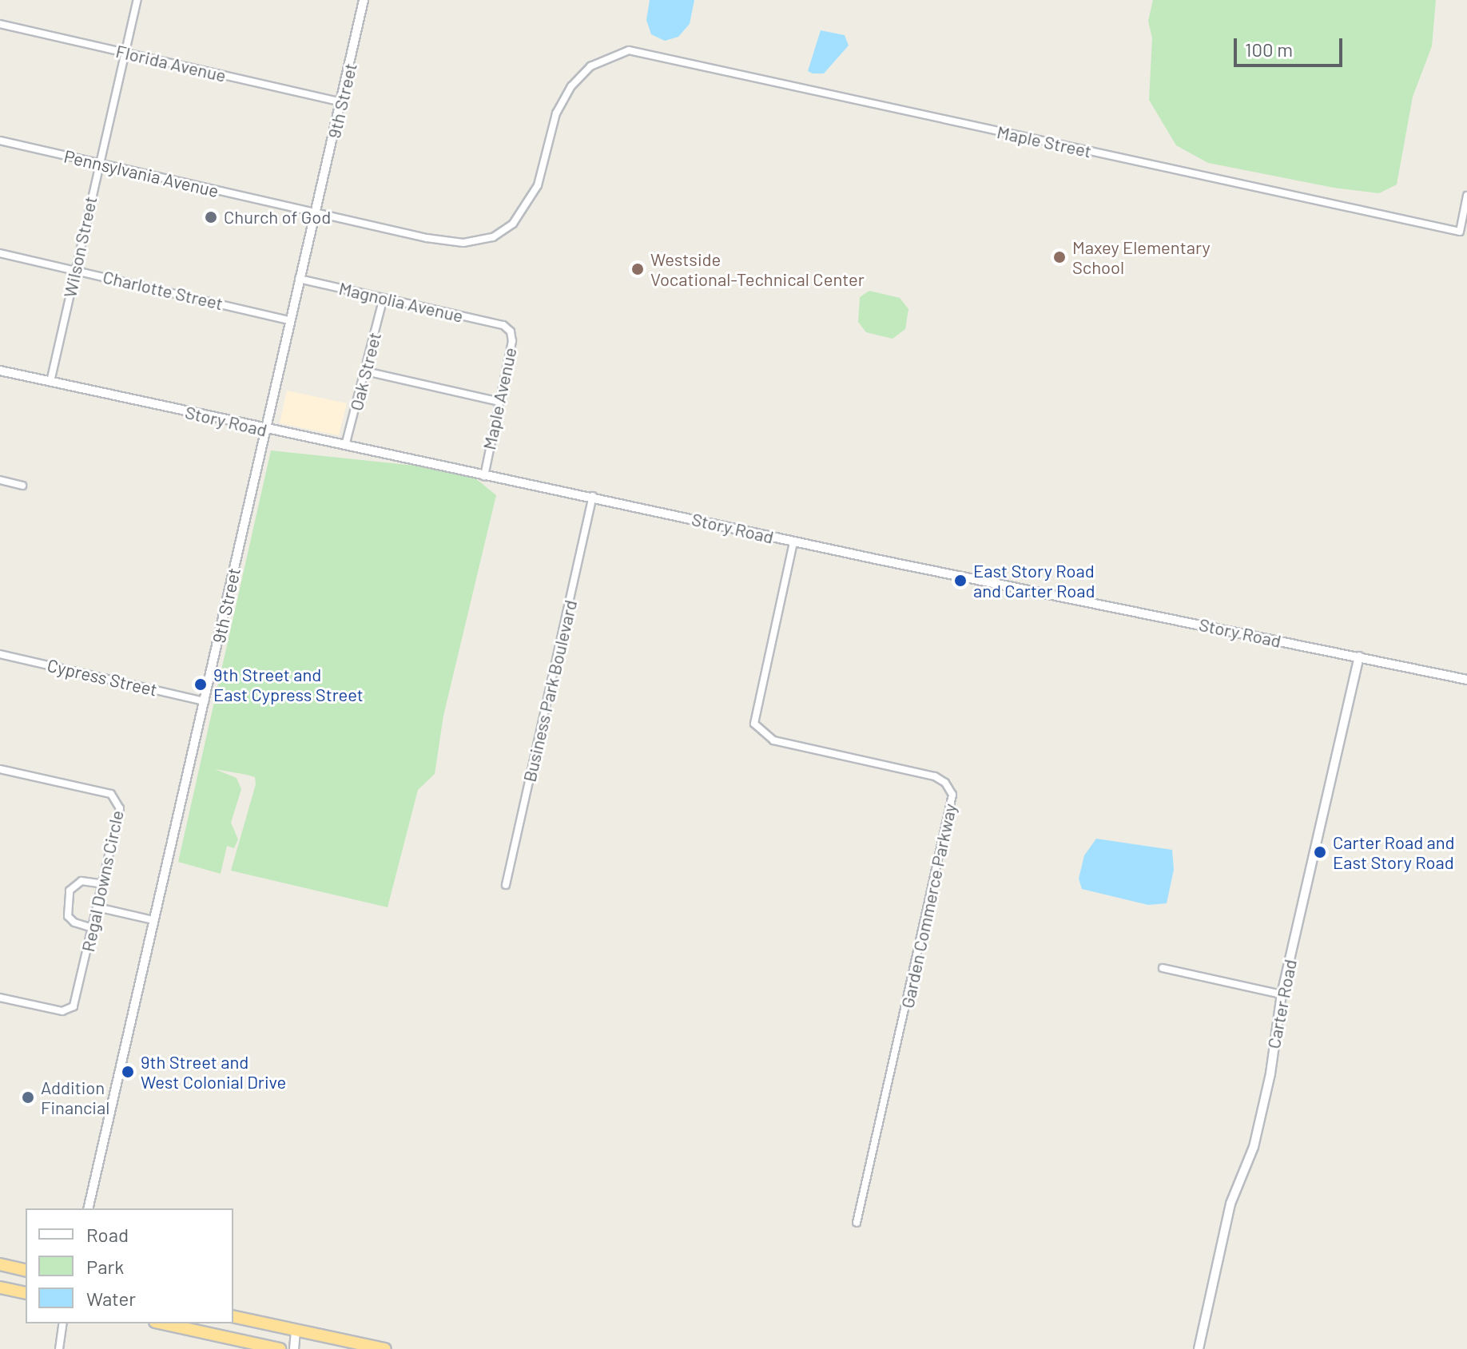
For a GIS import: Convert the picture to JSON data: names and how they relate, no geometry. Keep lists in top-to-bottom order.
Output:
{
  "streets": {
    "street": [
      "Florida Avenue",
      "9th Street",
      "Maple Street",
      "Pennsylvania Avenue",
      "Wilson Street",
      "Charlotte Street",
      "Magnolia Avenue",
      "Oak Street",
      "Maple Avenue",
      "Story Road",
      "Cypress Street",
      "Business Park Boulevard",
      "Regal Downs Circle",
      "Garden Commerce Parkway",
      "Carter Road"
    ]
  },
  "crossings": [
    ["Florida Avenue", "9th Street"],
    ["Florida Avenue", "Wilson Street"],
    ["9th Street", "Pennsylvania Avenue"],
    ["9th Street", "Charlotte Street"],
    ["9th Street", "Magnolia Avenue"],
    ["9th Street", "Story Road"],
    ["9th Street", "Cypress Street"],
    ["Maple Street", "Pennsylvania Avenue"],
    ["Pennsylvania Avenue", "Wilson Street"],
    ["Wilson Street", "Charlotte Street"],
    ["Wilson Street", "Story Road"],
    ["Magnolia Avenue", "Oak Street"],
    ["Magnolia Avenue", "Maple Avenue"],
    ["Oak Street", "Story Road"],
    ["Maple Avenue", "Story Road"],
    ["Story Road", "Business Park Boulevard"],
    ["Story Road", "Garden Commerce Parkway"],
    ["Story Road", "Carter Road"]
  ],
  "places": [
    "Church of God",
    "Maxey Elementary School",
    "Westside Vocational-Technical Center",
    "East Story Road and Carter Road",
    "9th Street and East Cypress Street",
    "Carter Road and East Story Road",
    "9th Street and West Colonial Drive",
    "Addition Financial"
  ],
  "legend": ["Road", "Park", "Water"],
  "scale_bar": "100 m"
}
